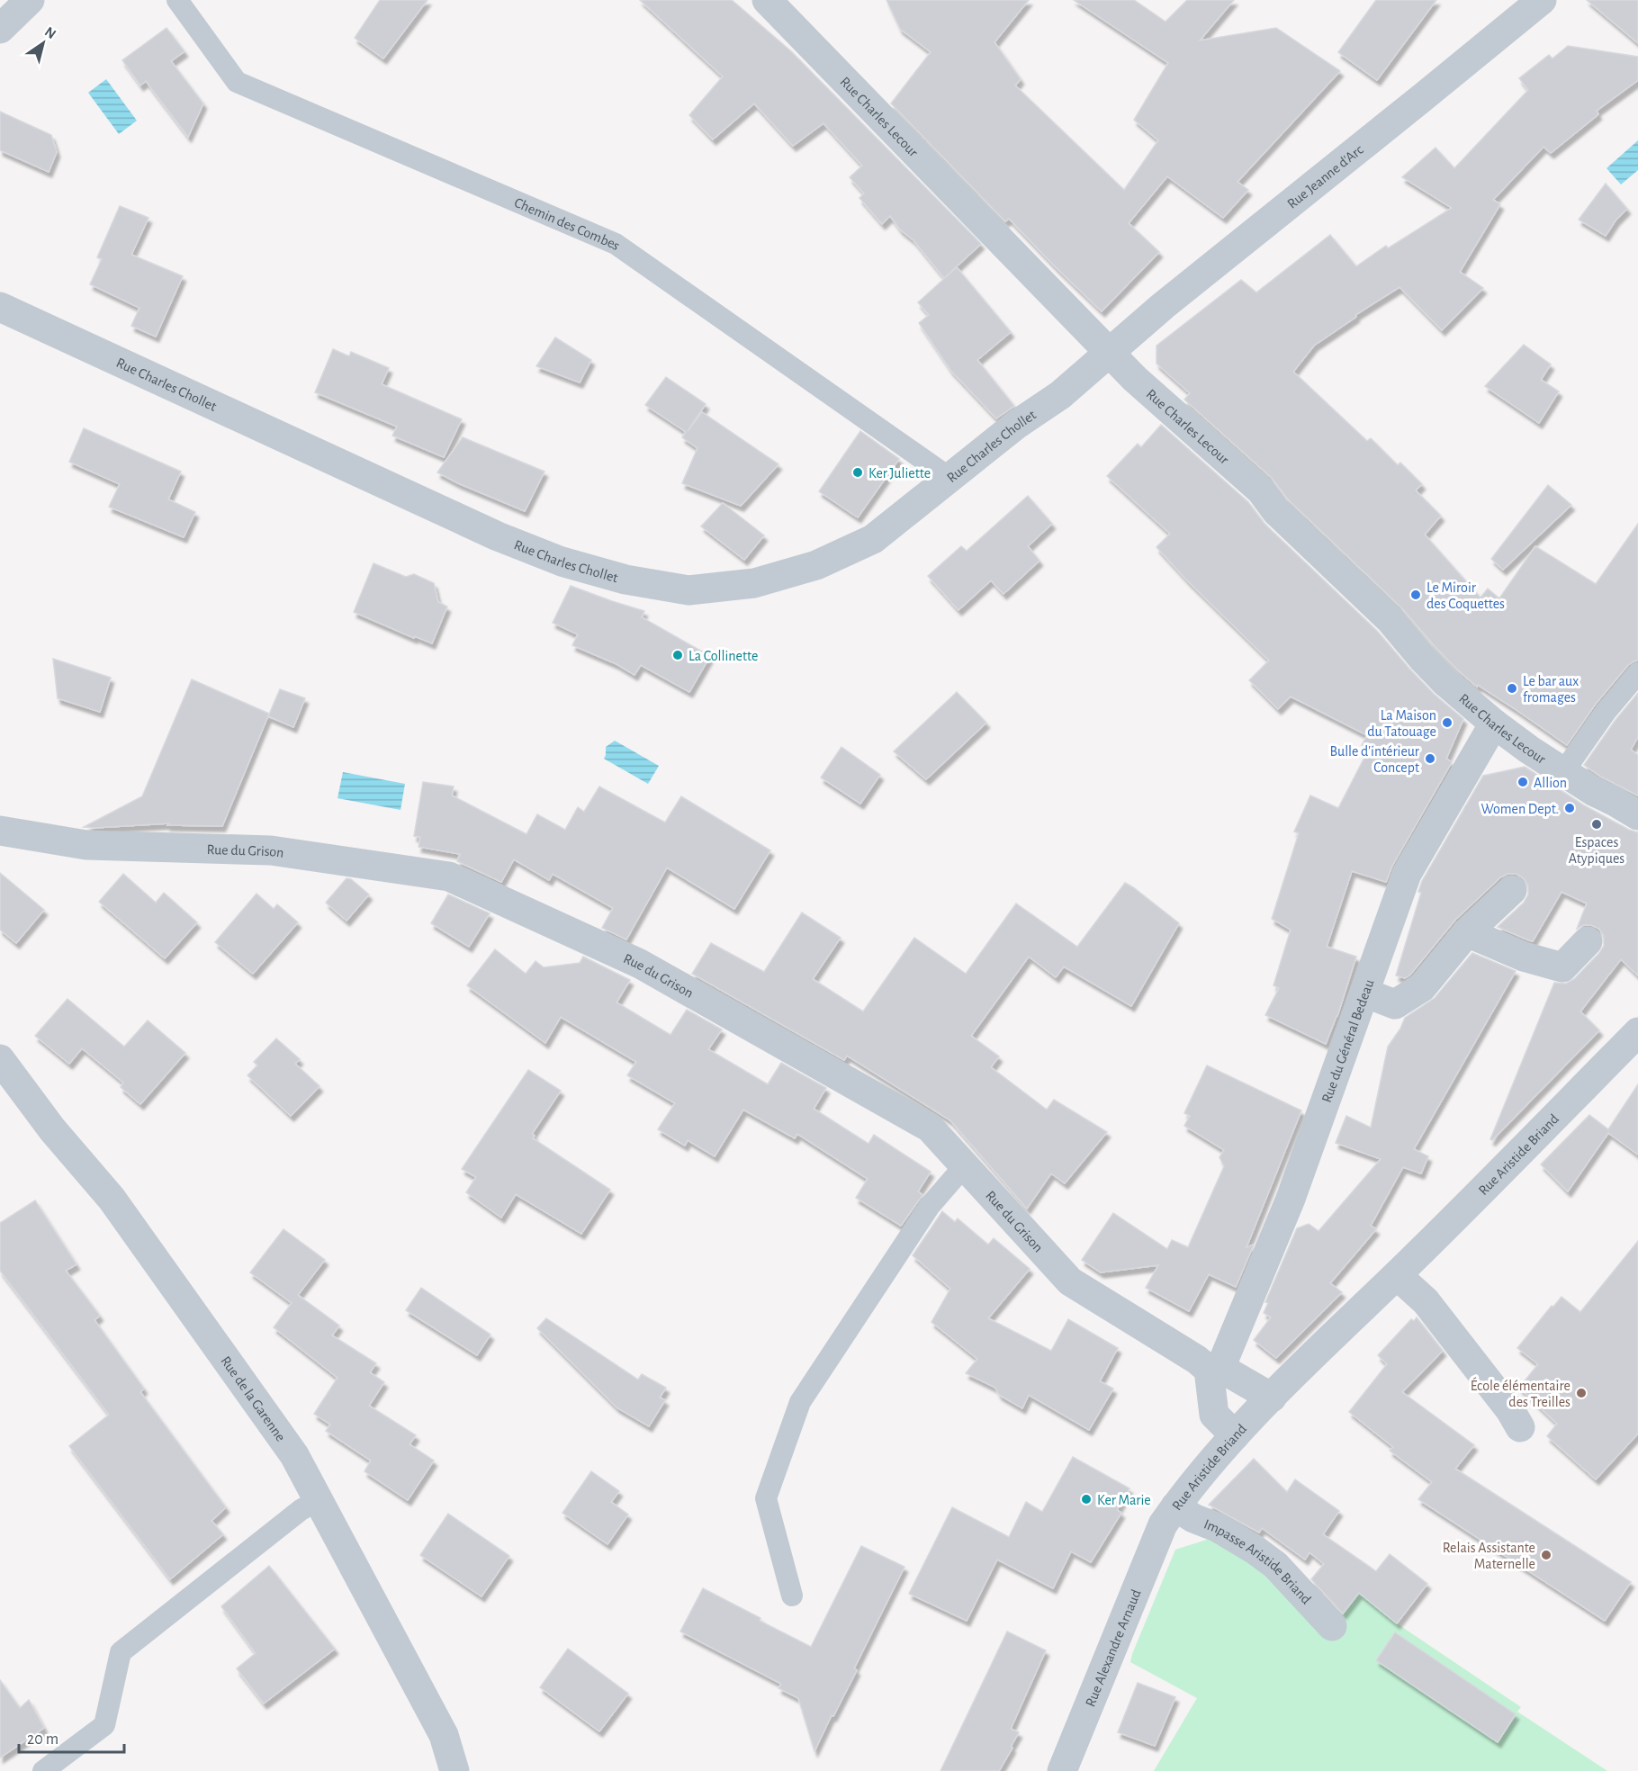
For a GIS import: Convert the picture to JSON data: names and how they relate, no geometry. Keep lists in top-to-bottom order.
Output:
{
  "streets": {
    "street": [
      "Rue Charles Lecour",
      "Rue Jeanne d'Arc",
      "Rue Charles Chollet",
      "Rue du Grison",
      "Rue du Général Bedeau",
      "Rue Aristide Briand",
      "Rue de la Garenne",
      "Impasse Aristide Briand",
      "Rue Alexandre Arnaud"
    ],
    "lane": ["Chemin des Combes"]
  },
  "crossings": [
    ["Rue Charles Lecour", "Rue Jeanne d'Arc"],
    ["Rue Charles Lecour", "Rue Charles Chollet"],
    ["Rue Charles Lecour", "Rue du Général Bedeau"],
    ["Rue Jeanne d'Arc", "Rue Charles Chollet"],
    ["Chemin des Combes", "Rue Charles Chollet"],
    ["Rue du Grison", "Rue du Général Bedeau"],
    ["Rue du Grison", "Rue Aristide Briand"],
    ["Rue Aristide Briand", "Impasse Aristide Briand"],
    ["Rue Aristide Briand", "Rue Alexandre Arnaud"],
    ["Impasse Aristide Briand", "Rue Alexandre Arnaud"]
  ],
  "places": [
    "Ker Juliette",
    "Le Miroir des Coquettes",
    "La Collinette",
    "Le bar aux fromages",
    "La Maison du Tatouage",
    "Bulle d'intérieur Concept",
    "Allion",
    "Women Dept.",
    "Espaces Atypiques",
    "École élémentaire des Treilles",
    "Ker Marie",
    "Relais Assistante Maternelle"
  ],
  "scale_bar": "20 m",
  "north": "top right"
}
